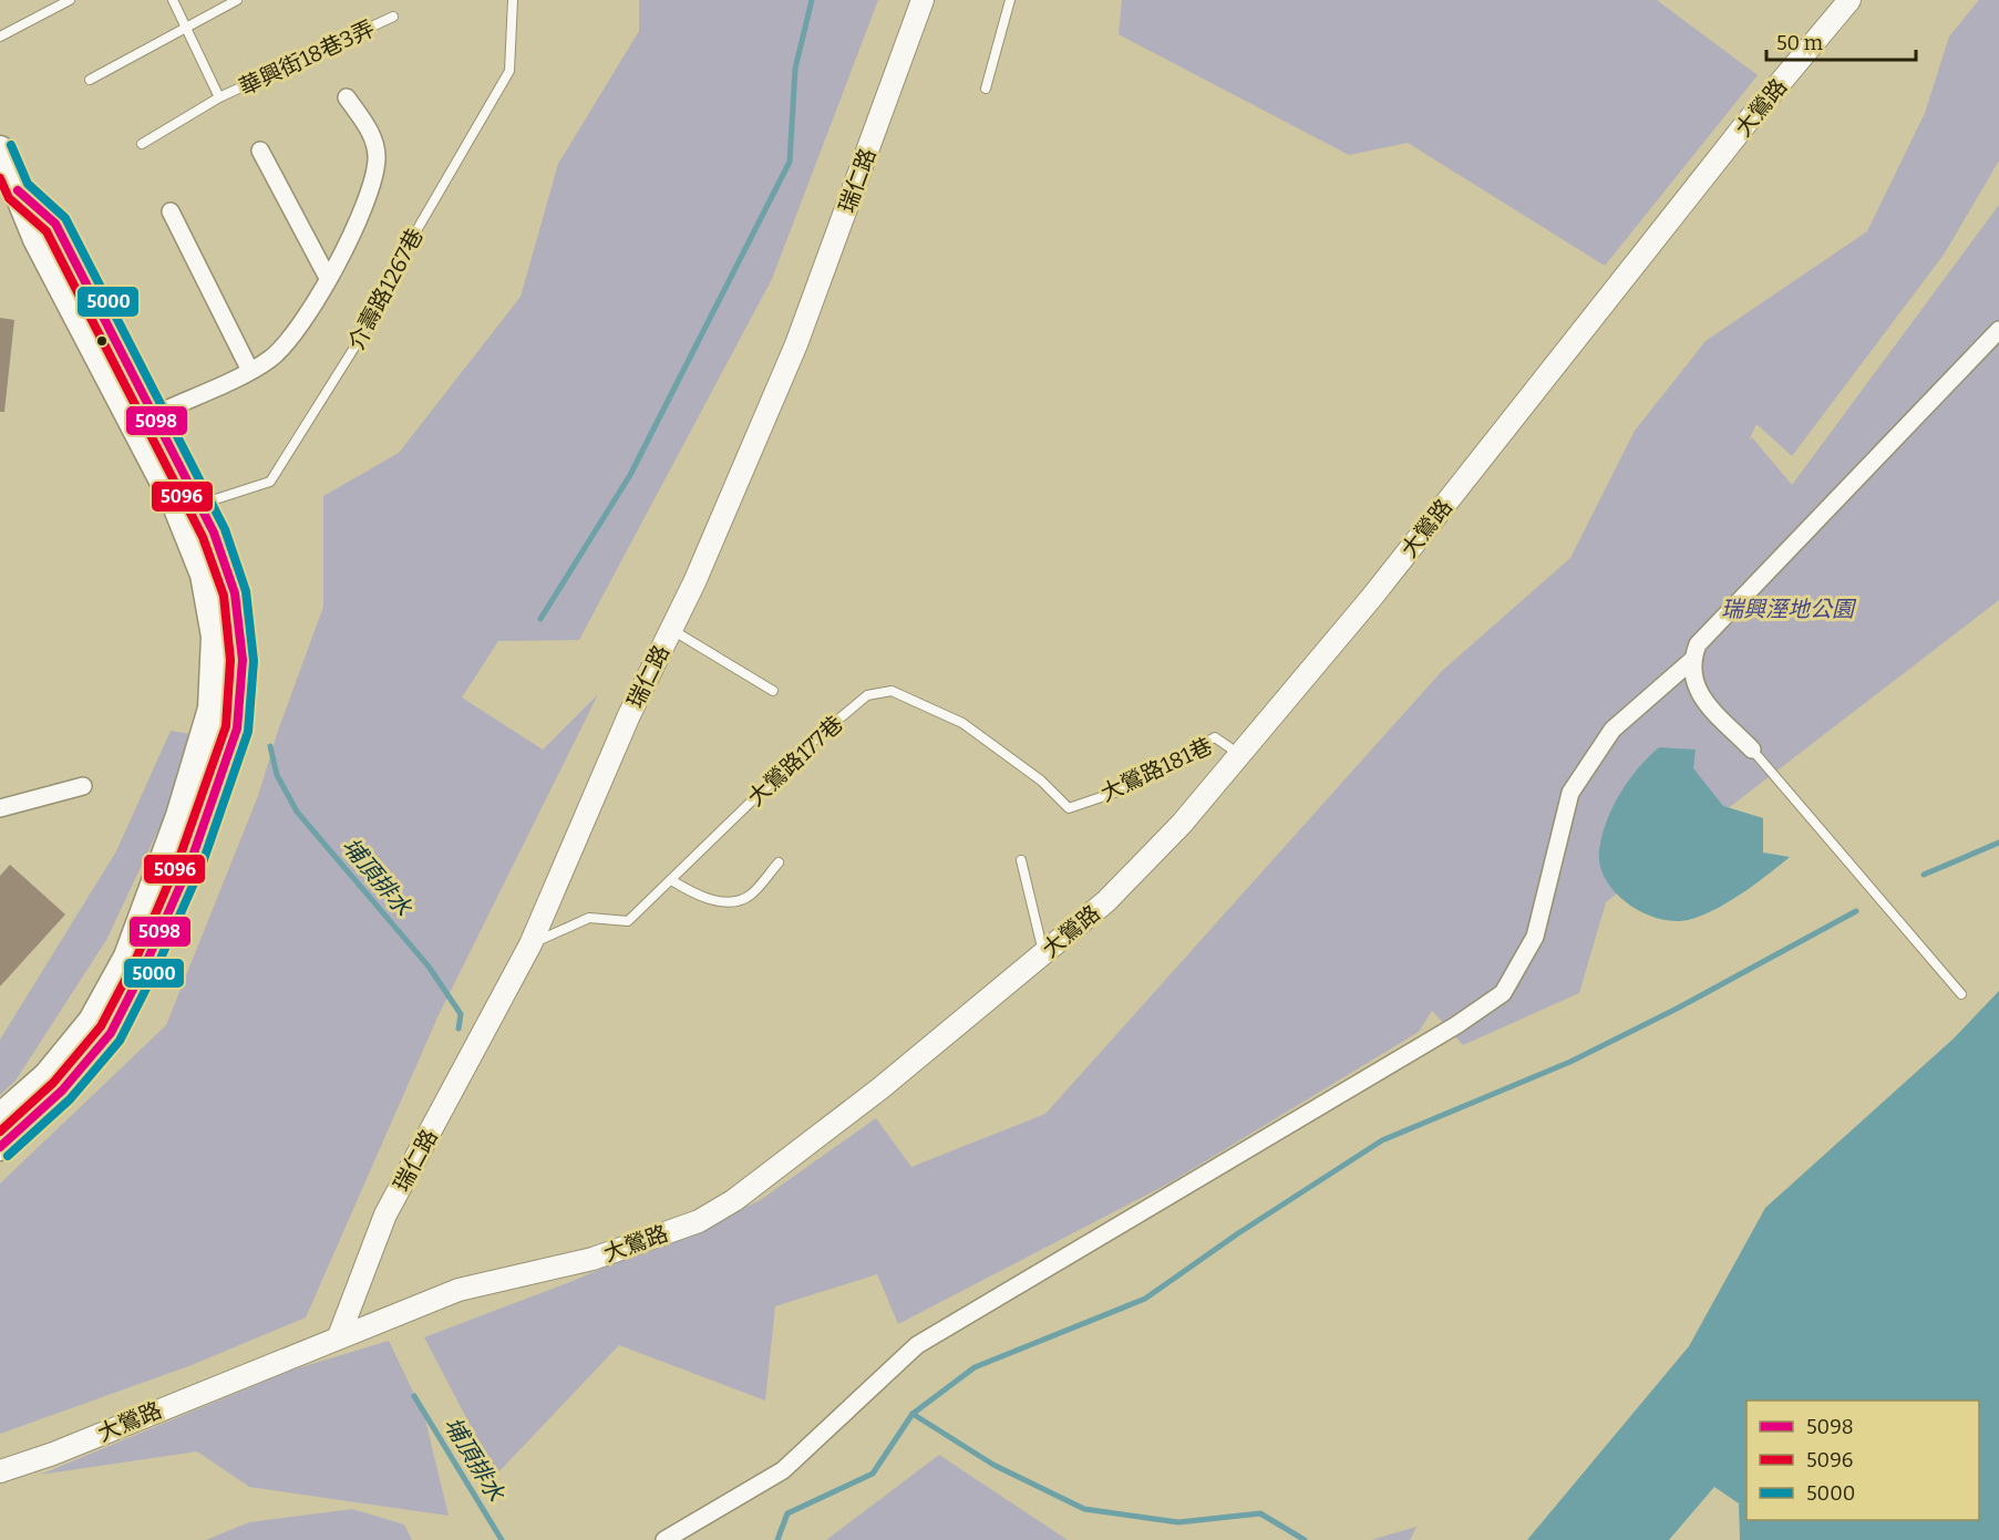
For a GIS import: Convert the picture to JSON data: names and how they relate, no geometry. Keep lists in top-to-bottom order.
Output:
{
  "streets": {
    "street": ["大鶯路", "瑞仁路"],
    "lane": [
      "華興街18巷3弄",
      "介壽路1267巷",
      "大鶯路177巷",
      "大鶯路181巷"
    ]
  },
  "crossings": [
    ["大鶯路", "瑞仁路"],
    ["大鶯路", "大鶯路181巷"],
    ["瑞仁路", "大鶯路177巷"],
    ["大鶯路177巷", "大鶯路181巷"]
  ],
  "water": ["埔頂排水"],
  "parks": ["瑞興溼地公園"],
  "lines": ["transit line 5000", "transit line 5096", "transit line 5098"],
  "legend": ["5098", "5096", "5000"],
  "scale_bar": "50 m"
}
